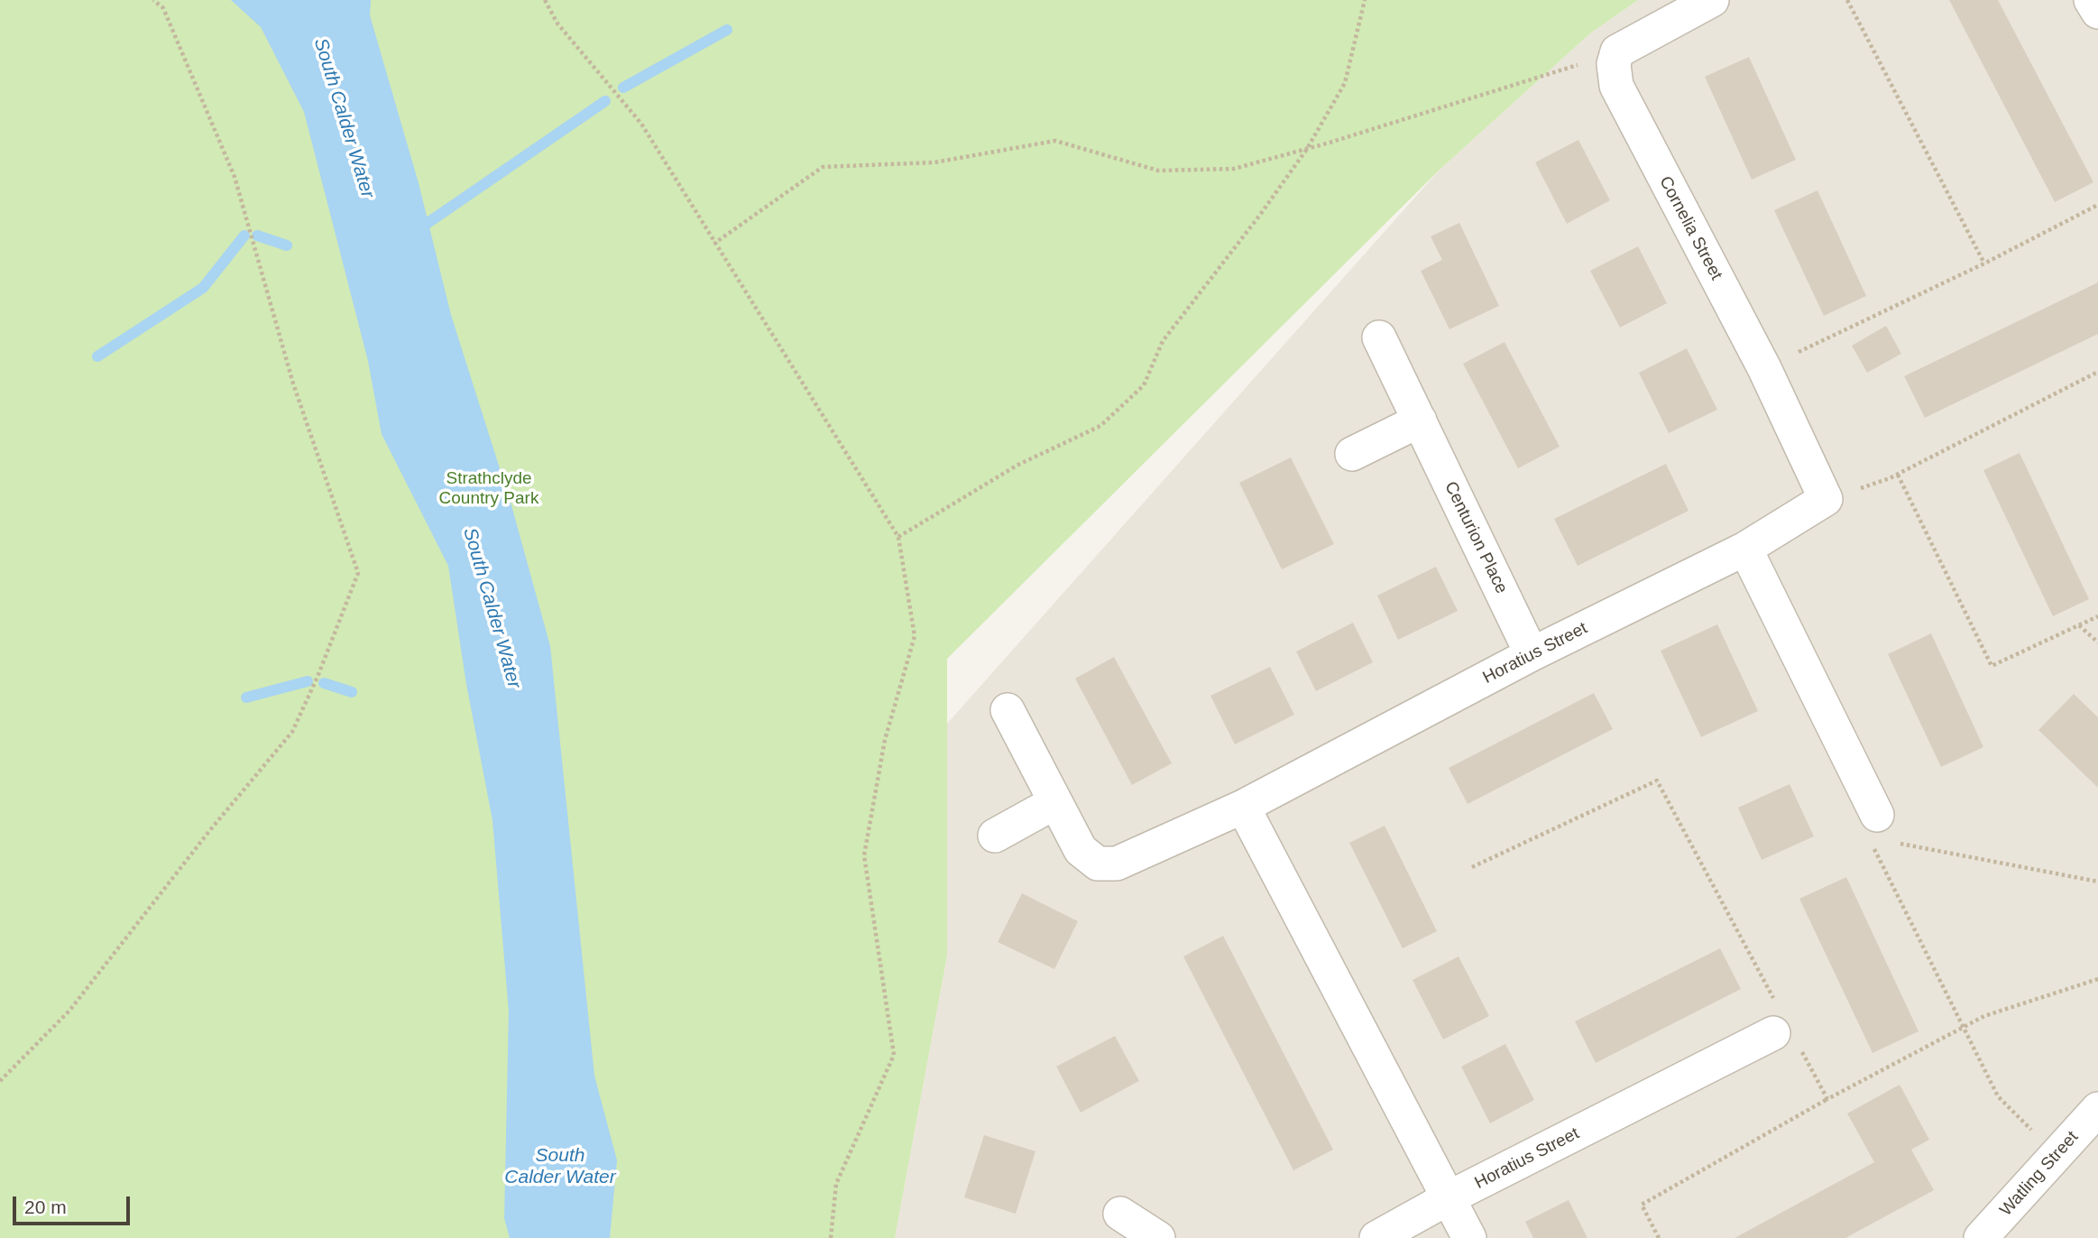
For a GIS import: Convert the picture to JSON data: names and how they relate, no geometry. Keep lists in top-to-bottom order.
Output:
{
  "streets": {
    "street": [
      "Cornelia Street",
      "Centurion Place",
      "Horatius Street",
      "Watling Street"
    ]
  },
  "crossings": [
    ["Cornelia Street", "Horatius Street"],
    ["Centurion Place", "Horatius Street"]
  ],
  "water": ["South Calder Water"],
  "parks": ["Strathclyde Country Park"],
  "scale_bar": "20 m"
}
